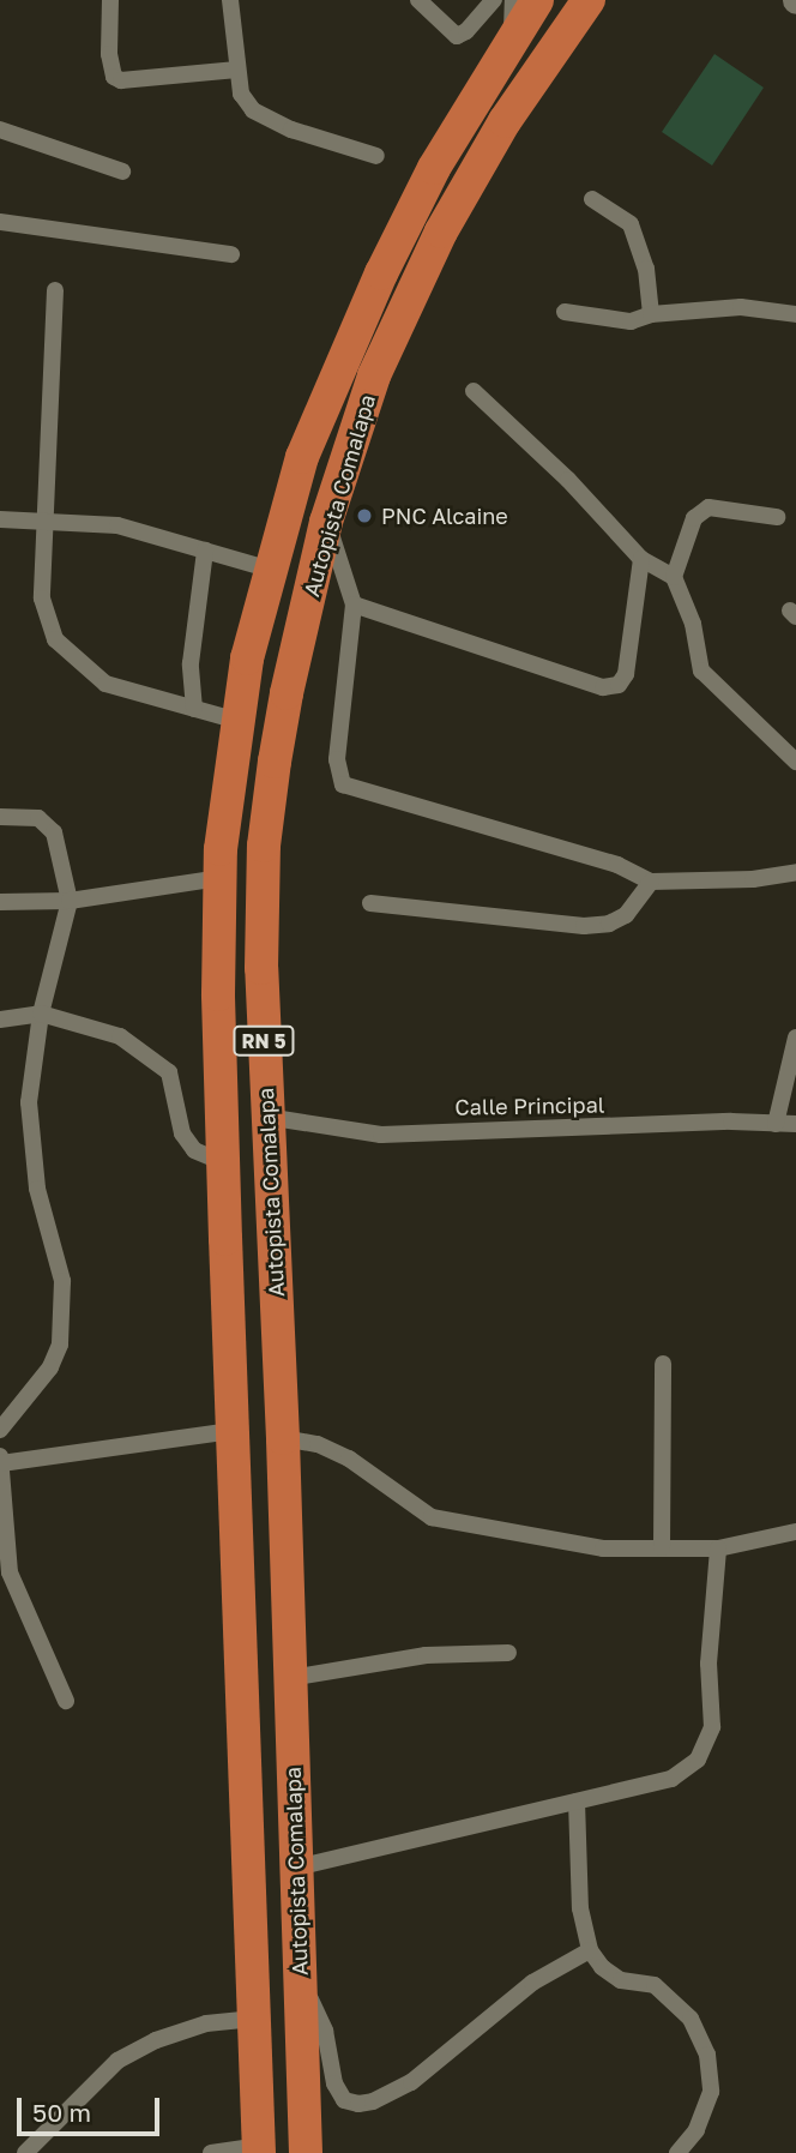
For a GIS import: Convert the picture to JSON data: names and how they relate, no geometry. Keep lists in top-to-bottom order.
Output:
{
  "streets": {
    "highway": ["Autopista Comalapa", "RN 5"],
    "street": ["Calle Principal"]
  },
  "crossings": [
    ["Autopista Comalapa", "Calle Principal"]
  ],
  "places": ["PNC Alcaine"],
  "scale_bar": "50 m"
}
